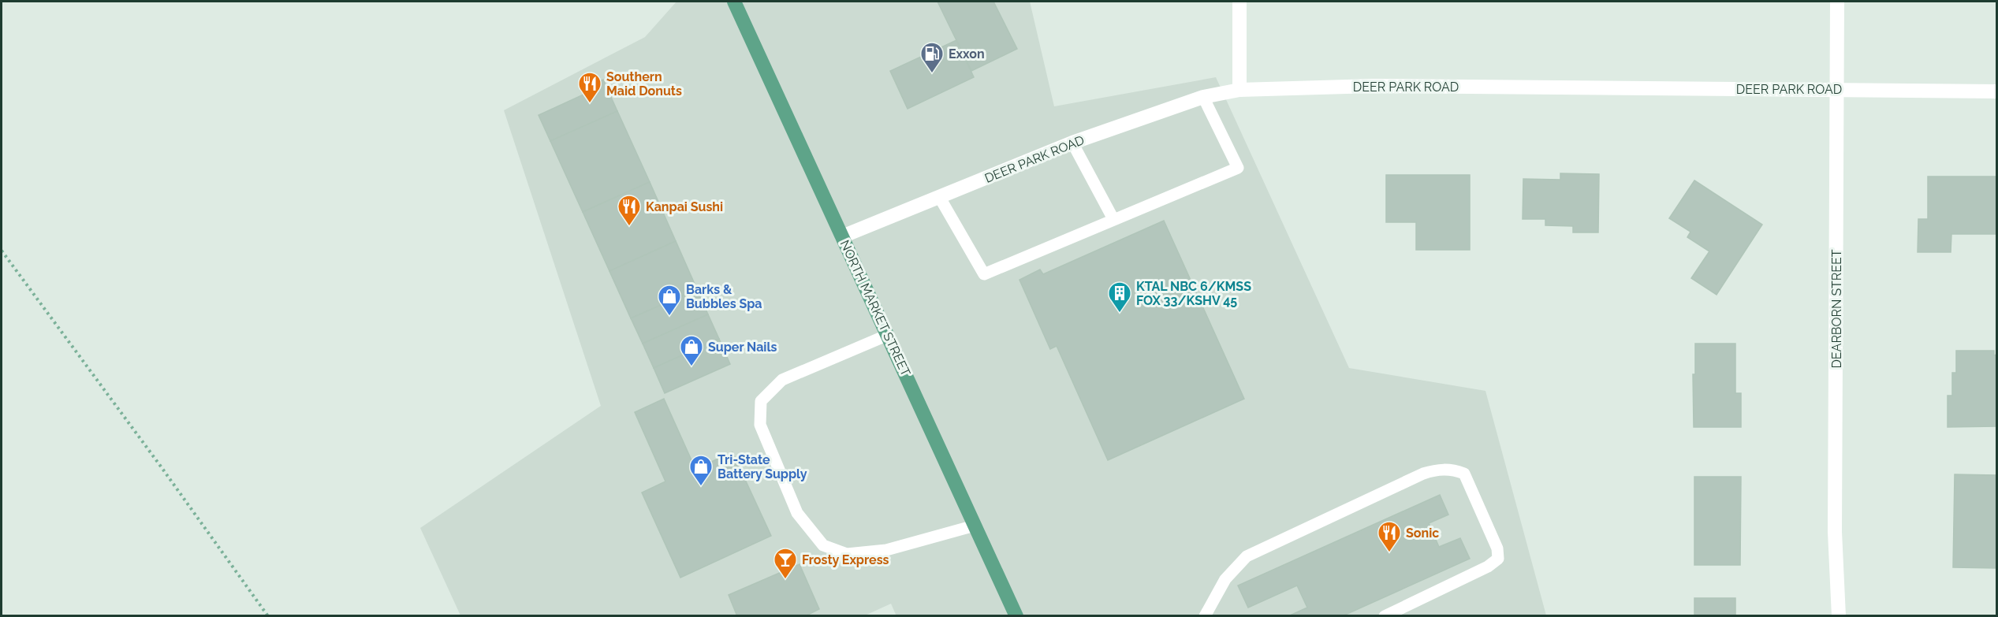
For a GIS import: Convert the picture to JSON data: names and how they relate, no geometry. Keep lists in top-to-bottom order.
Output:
{
  "streets": {
    "main road": ["NORTH MARKET STREET"],
    "street": ["DEER PARK ROAD", "DEARBORN STREET"]
  },
  "crossings": [
    ["DEER PARK ROAD", "NORTH MARKET STREET"],
    ["DEER PARK ROAD", "DEARBORN STREET"]
  ],
  "places": {
    "fuel station": ["Exxon"],
    "restaurant": ["Southern Maid Donuts", "Kanpai Sushi", "Sonic"],
    "building": ["KTAL NBC 6/KMSS FOX 33/KSHV 45"],
    "shop": ["Barks & Bubbles Spa", "Super Nails", "Tri-State Battery Supply"],
    "bar": ["Frosty Express"]
  }
}
